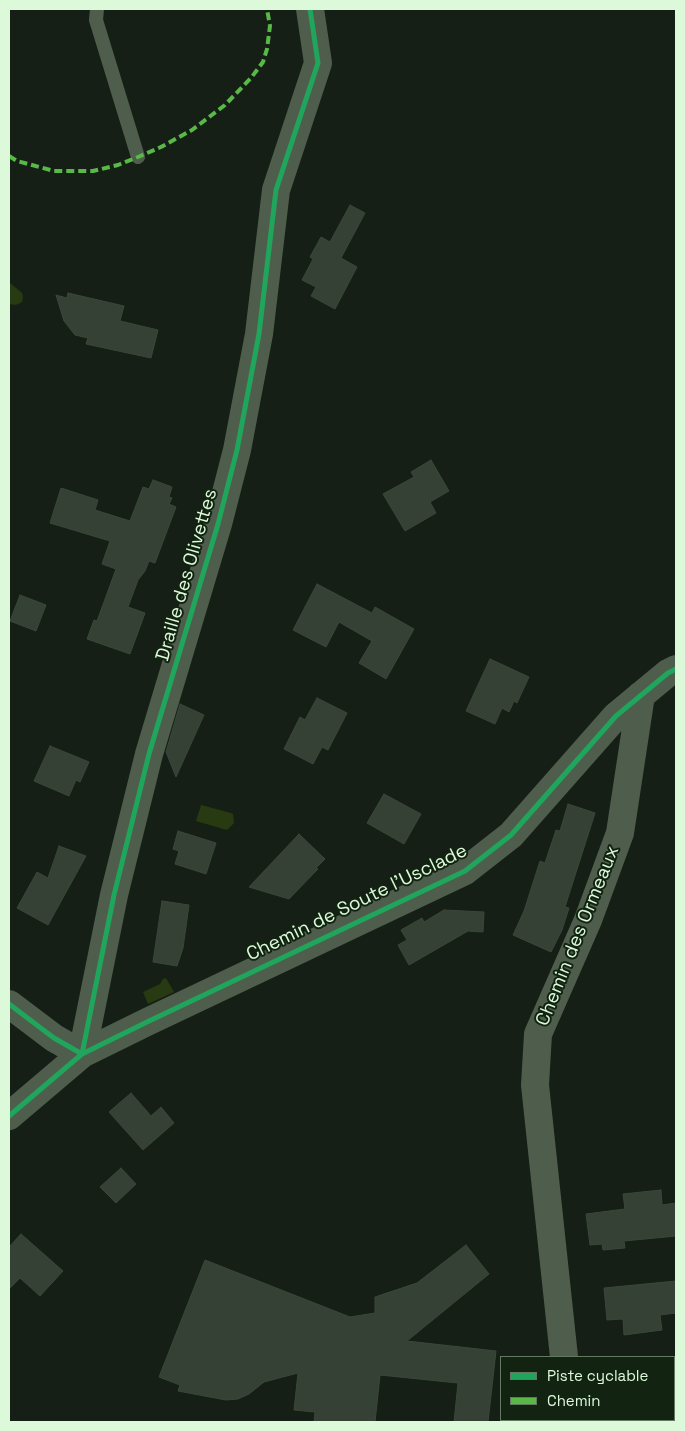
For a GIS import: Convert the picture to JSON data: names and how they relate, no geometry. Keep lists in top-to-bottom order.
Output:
{
  "streets": {
    "street": ["Draille des Olivettes", "Chemin de Soute l'Usclade", "Chemin des Ormeaux"]
  },
  "crossings": [
    ["Draille des Olivettes", "Chemin de Soute l'Usclade"],
    ["Chemin de Soute l'Usclade", "Chemin des Ormeaux"]
  ],
  "legend": ["Piste cyclable", "Chemin"]
}
